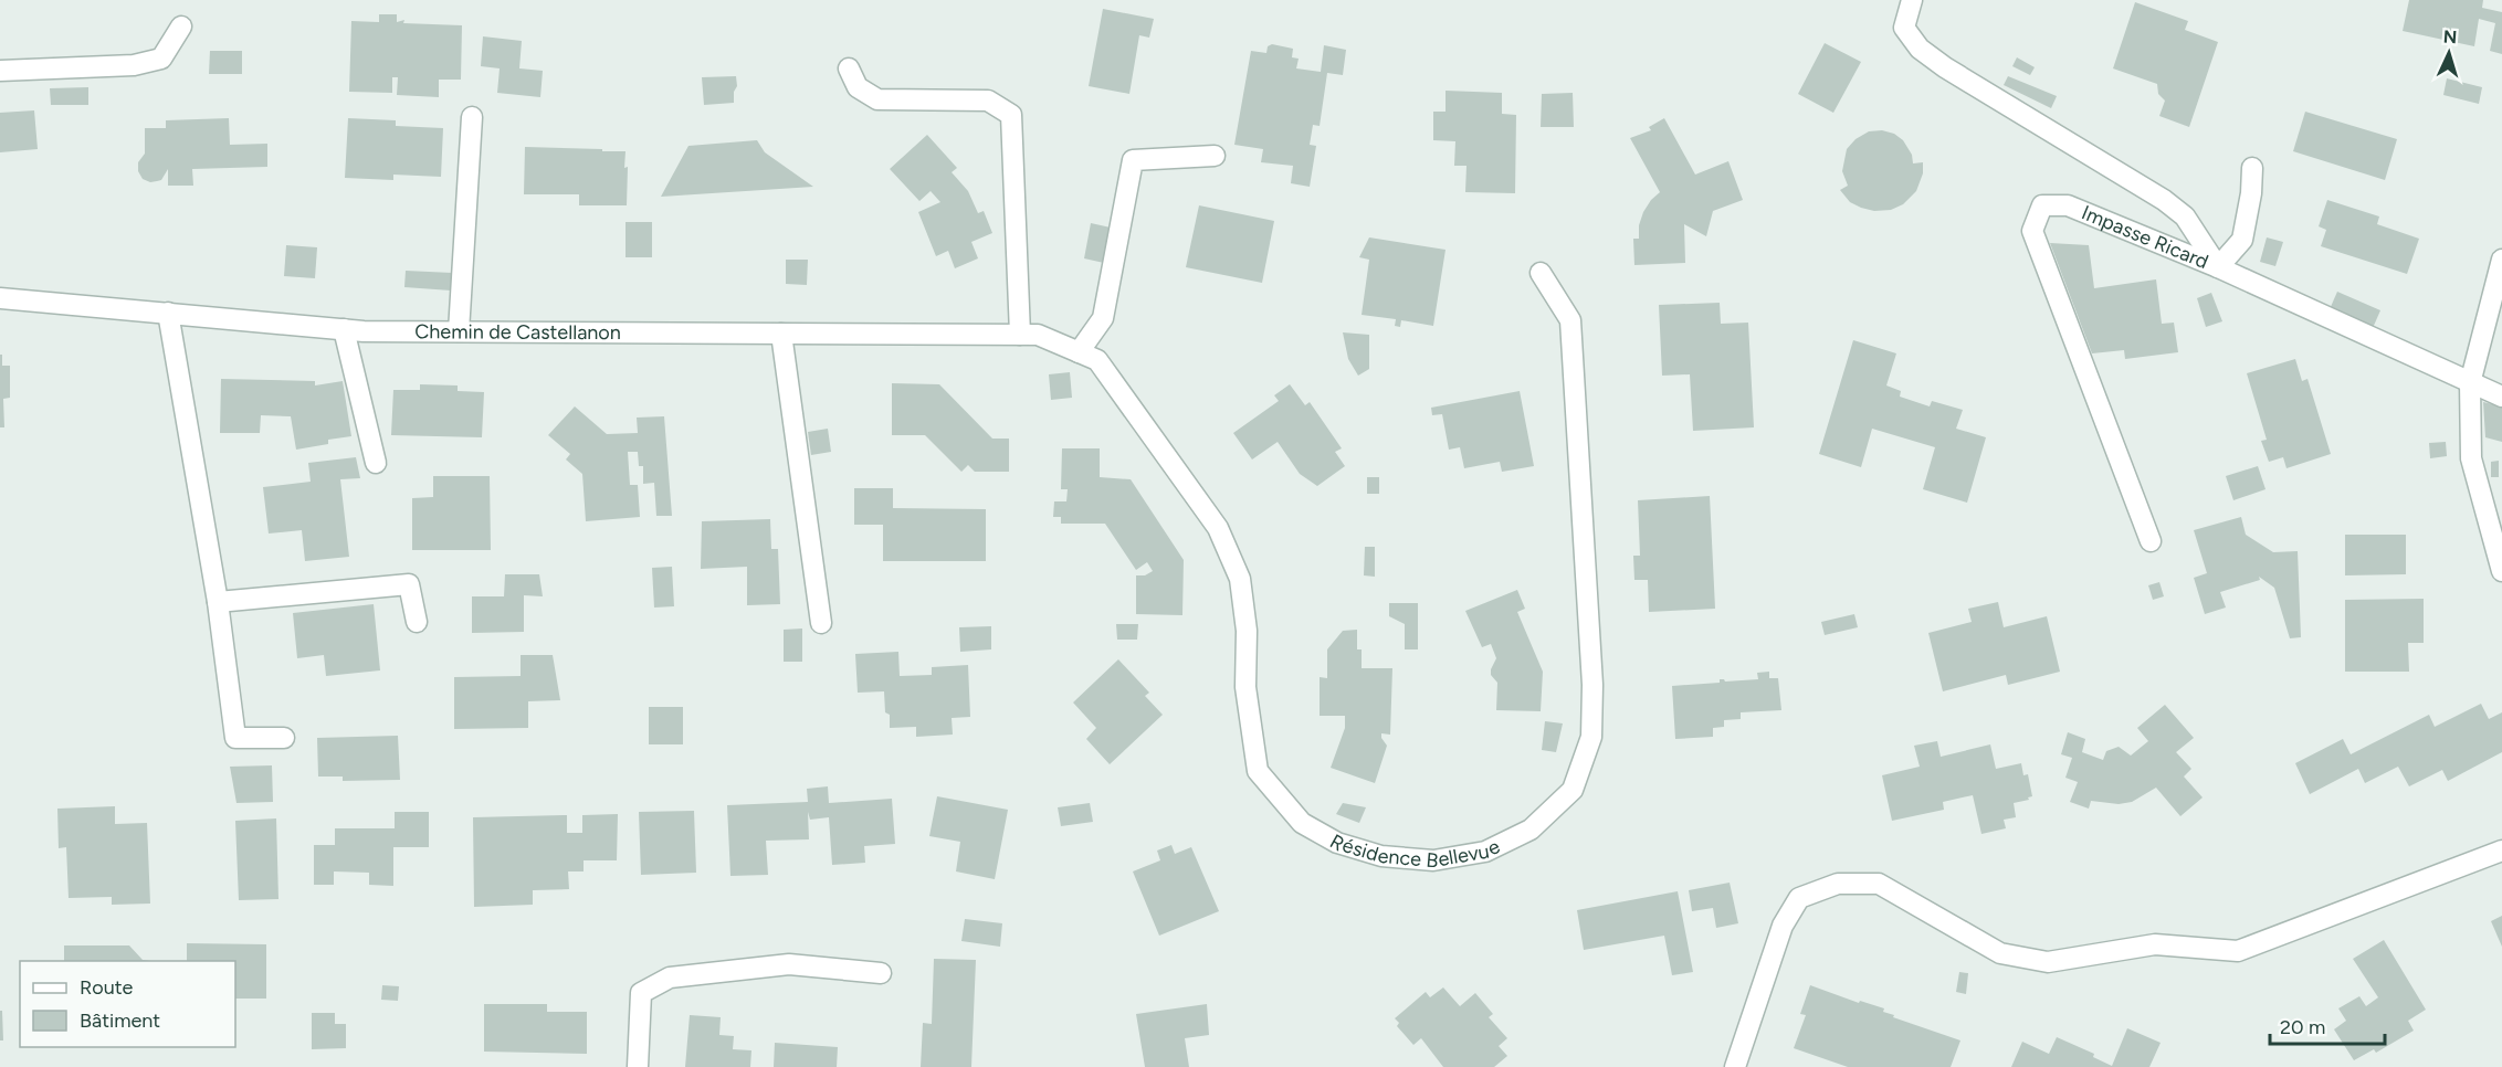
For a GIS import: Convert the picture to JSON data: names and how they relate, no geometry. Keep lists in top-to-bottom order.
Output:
{
  "streets": {
    "street": ["Impasse Ricard", "Chemin de Castellanon", "Résidence Bellevue"]
  },
  "crossings": [
    ["Chemin de Castellanon", "Résidence Bellevue"]
  ],
  "legend": ["Route", "Bâtiment"],
  "scale_bar": "20 m",
  "north": "top"
}
